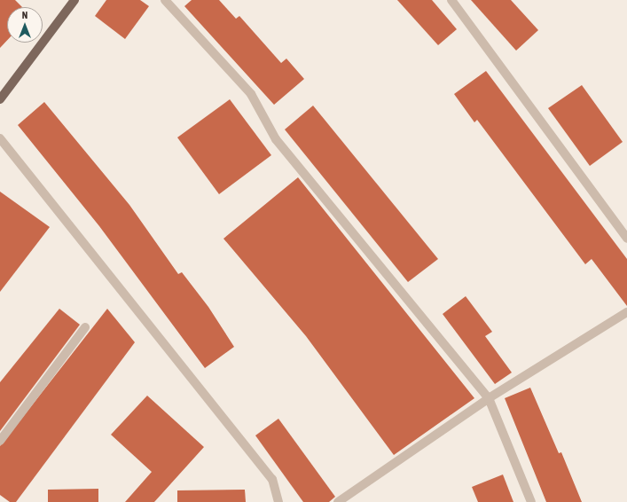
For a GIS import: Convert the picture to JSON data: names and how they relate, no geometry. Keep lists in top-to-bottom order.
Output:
{
  "north": "top"
}
